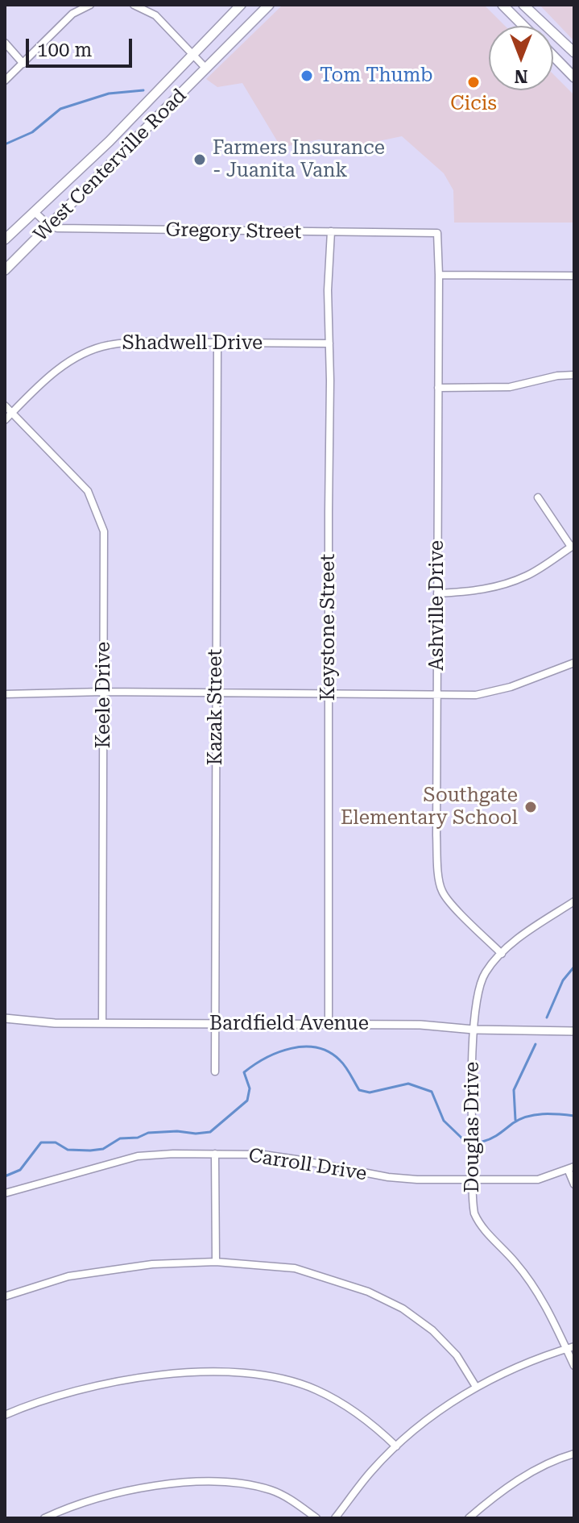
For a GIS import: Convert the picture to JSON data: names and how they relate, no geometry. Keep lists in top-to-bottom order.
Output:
{
  "streets": {
    "main road": ["West Centerville Road"],
    "street": [
      "Gregory Street",
      "Shadwell Drive",
      "Ashville Drive",
      "Keystone Street",
      "Keele Drive",
      "Kazak Street",
      "Bardfield Avenue",
      "Douglas Drive",
      "Carroll Drive"
    ]
  },
  "crossings": [
    ["West Centerville Road", "Gregory Street"],
    ["Gregory Street", "Ashville Drive"],
    ["Gregory Street", "Keystone Street"],
    ["Shadwell Drive", "Keystone Street"],
    ["Shadwell Drive", "Keele Drive"],
    ["Shadwell Drive", "Kazak Street"],
    ["Ashville Drive", "Douglas Drive"],
    ["Keystone Street", "Bardfield Avenue"],
    ["Keele Drive", "Bardfield Avenue"],
    ["Kazak Street", "Bardfield Avenue"],
    ["Bardfield Avenue", "Douglas Drive"],
    ["Douglas Drive", "Carroll Drive"]
  ],
  "places": [
    "Tom Thumb",
    "Cicis",
    "Farmers Insurance - Juanita Vank",
    "Southgate Elementary School"
  ],
  "scale_bar": "100 m",
  "north": "bottom"
}
